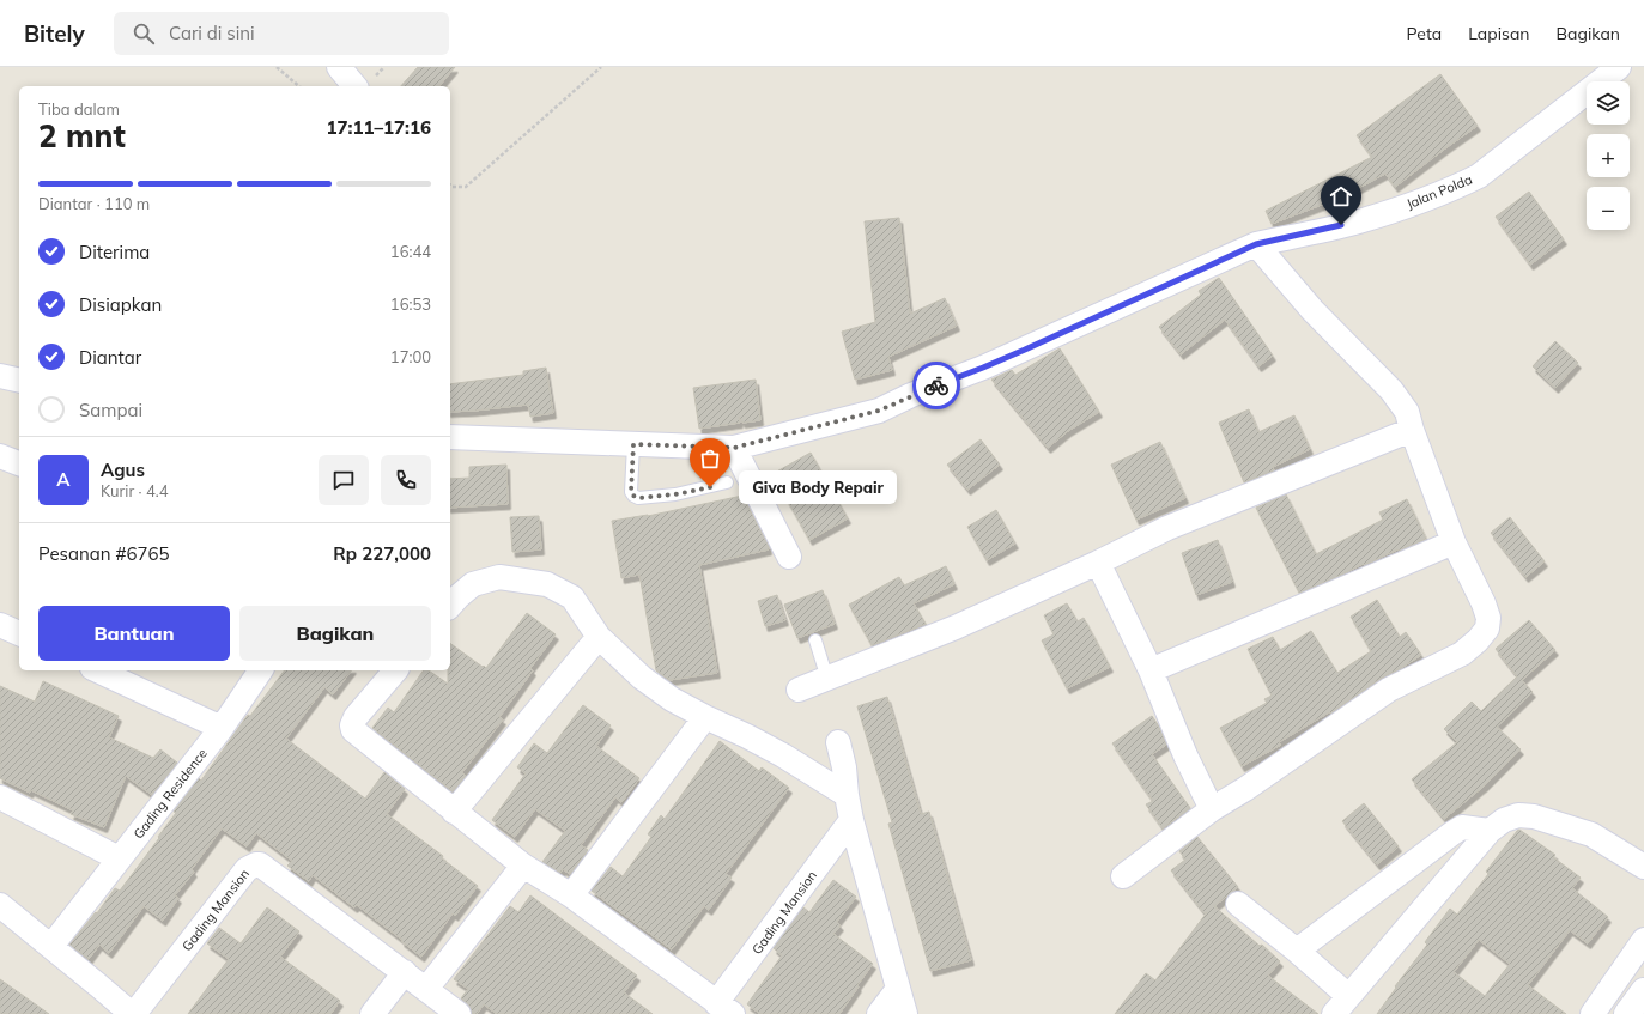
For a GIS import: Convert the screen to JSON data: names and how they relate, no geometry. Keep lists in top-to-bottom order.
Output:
{
  "streets": {
    "street": ["Jalan Polda", "Gading Residence", "Gading Mansion"]
  },
  "places": ["Giva Body Repair"],
  "page": {
    "header": "Bitely",
    "search": "Cari di sini",
    "nav": ["Peta", "Lapisan", "Bagikan"],
    "map_buttons": ["+", "−"],
    "heading": ["2 mnt", "Tiba dalam", "17:11–17:16"],
    "panel": [
      "Agus",
      "Kurir · 4.4",
      "Pesanan #6765",
      "Rp 227,000"
    ],
    "bar": "Diantar · 110 m",
    "list": [
      ["Diterima", "16:44"],
      ["Disiapkan", "16:53"],
      ["Diantar", "17:00"],
      "Sampai"
    ],
    "round": "A",
    "bubble": "Giva Body Repair",
    "buttons": ["Bantuan", "Bagikan"]
  }
}
